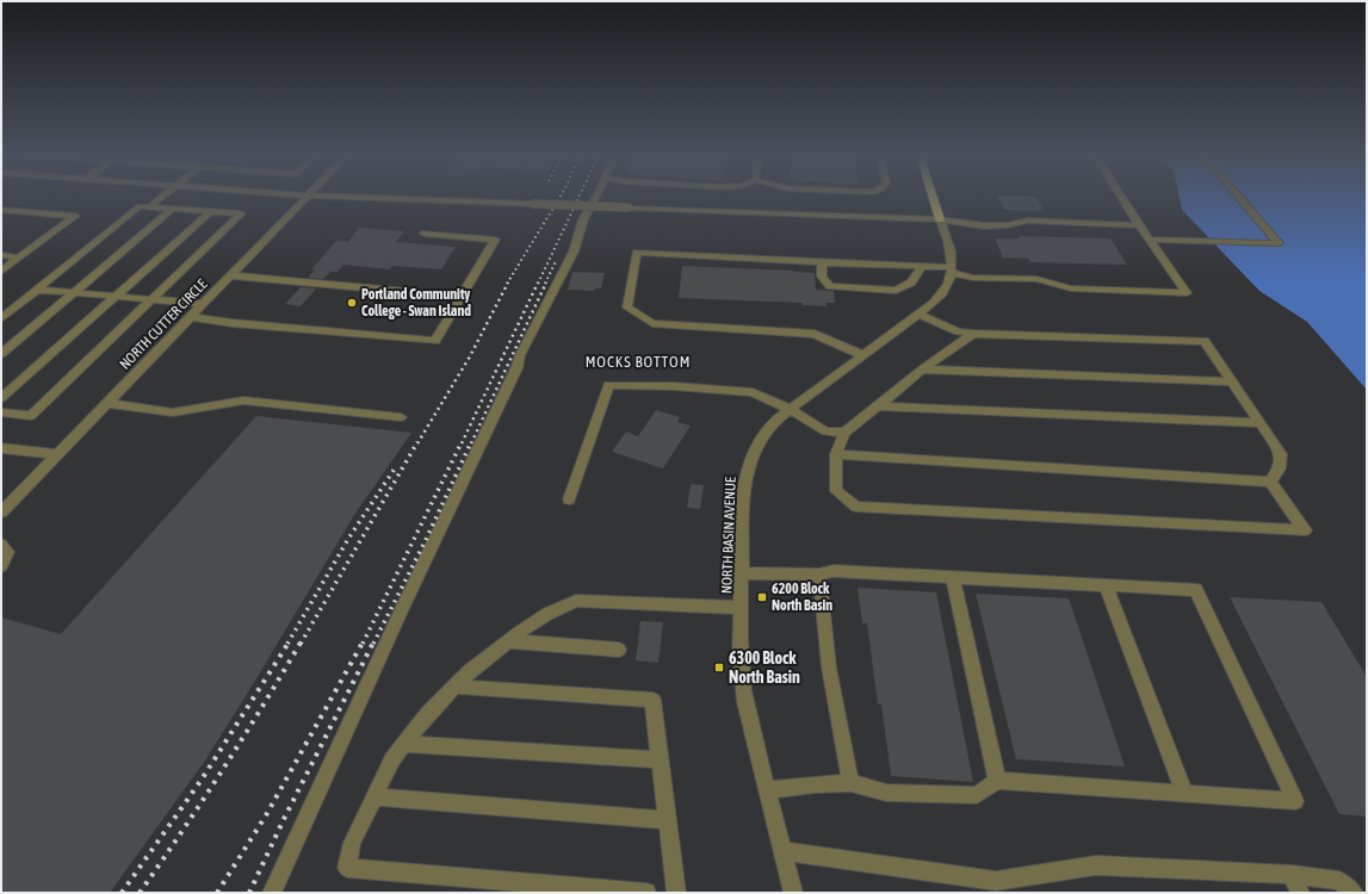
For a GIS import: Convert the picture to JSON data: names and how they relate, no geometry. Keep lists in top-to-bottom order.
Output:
{
  "streets": {
    "street": ["NORTH CUTTER CIRCLE", "NORTH BASIN AVENUE"]
  },
  "districts": ["MOCKS BOTTOM"],
  "places": {
    "other": ["Portland Community College - Swan Island"],
    "transit": ["6200 Block North Basin", "6300 Block North Basin"]
  }
}
